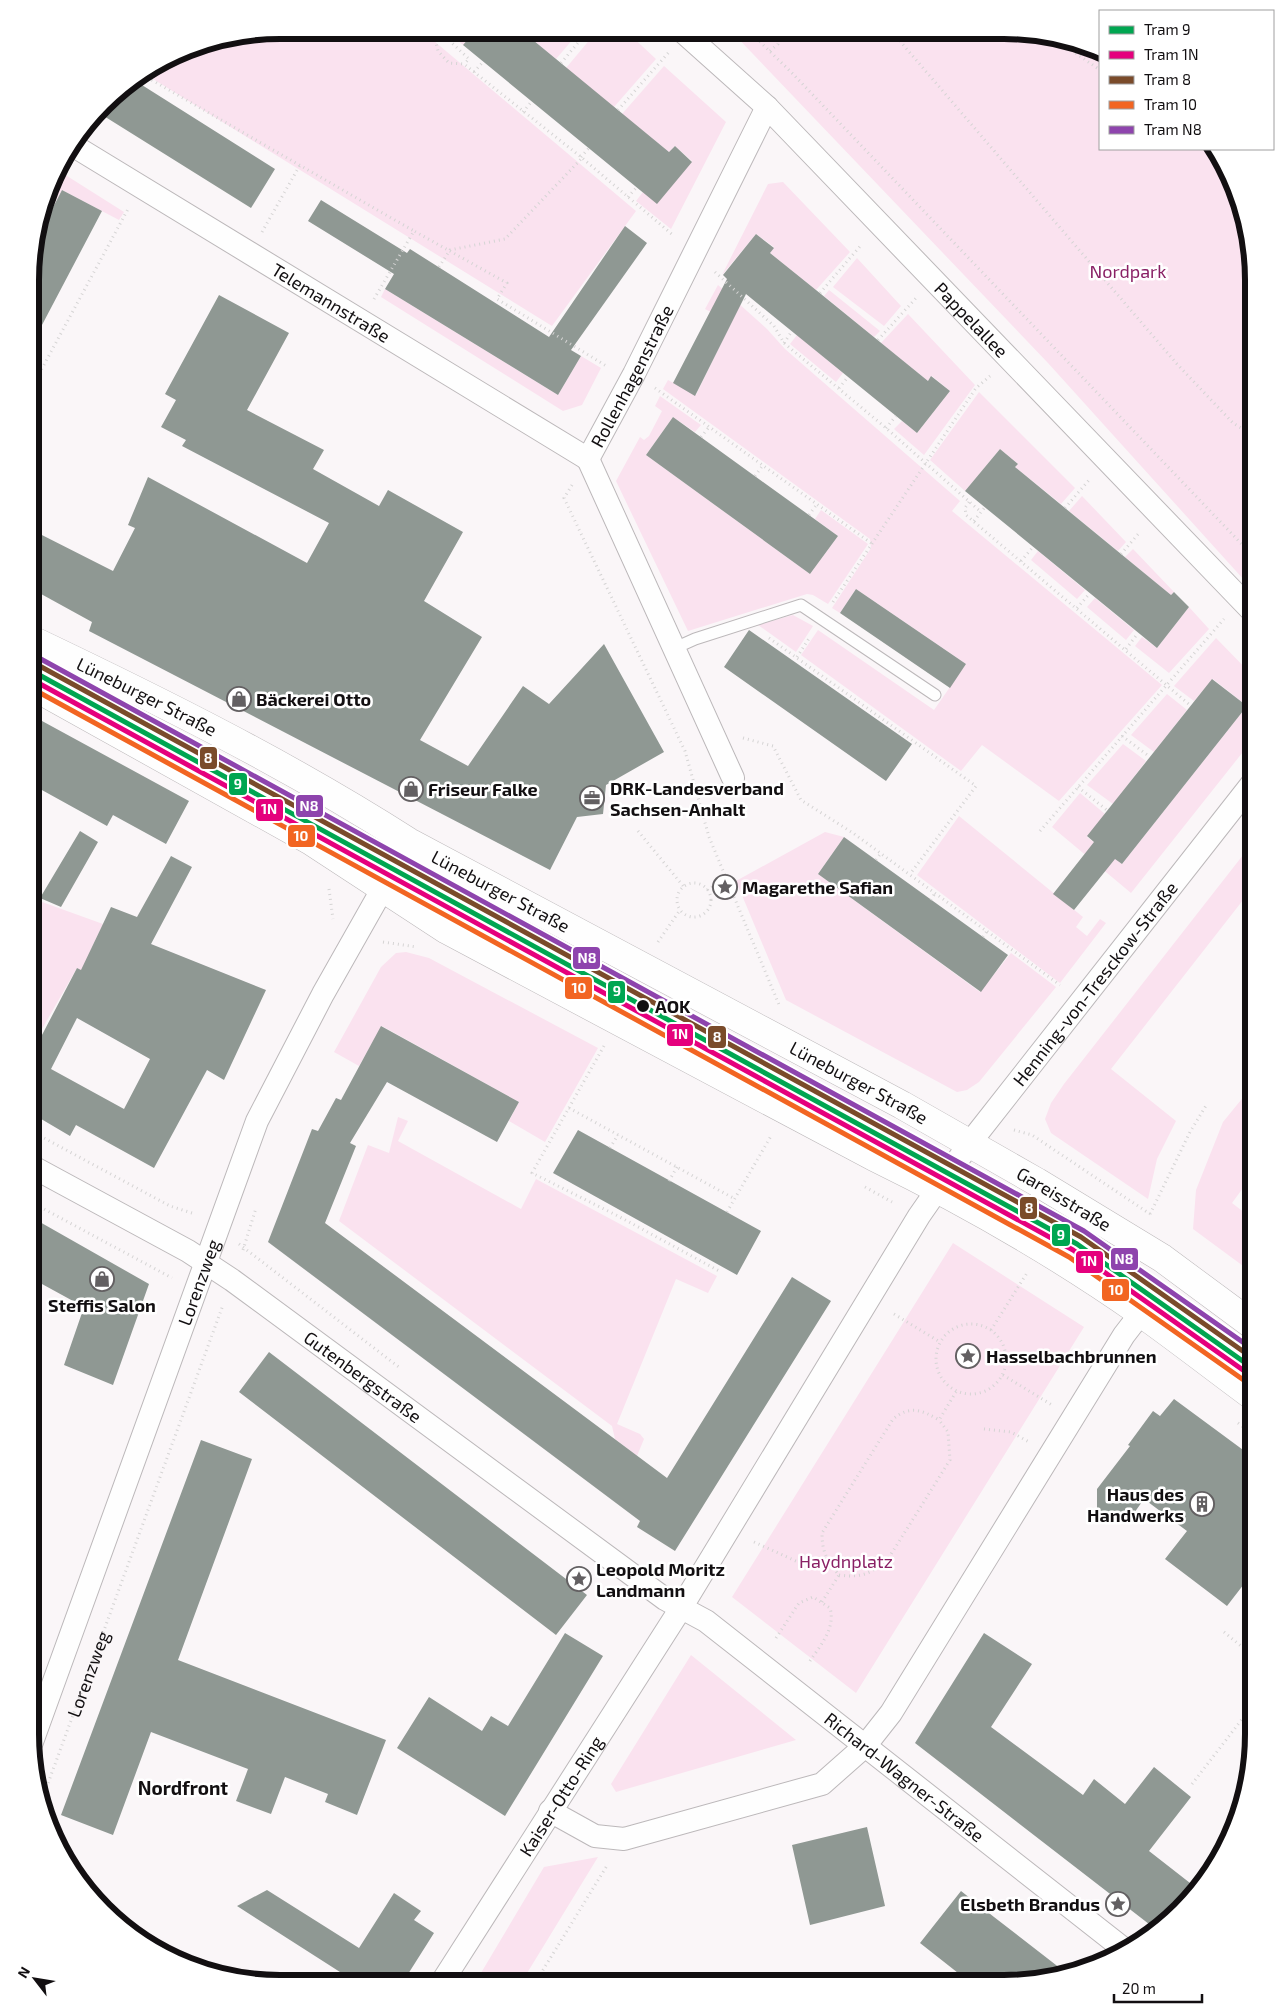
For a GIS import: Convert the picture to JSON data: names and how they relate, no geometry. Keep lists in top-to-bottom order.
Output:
{
  "streets": {
    "main road": ["Lüneburger Straße", "Gareisstraße"],
    "street": [
      "Telemannstraße",
      "Pappelallee",
      "Rollenhagenstraße",
      "Henning-von-Tresckow-Straße",
      "Lorenzweg",
      "Gutenbergstraße",
      "Richard-Wagner-Straße",
      "Kaiser-Otto-Ring"
    ]
  },
  "crossings": [
    ["Telemannstraße", "Rollenhagenstraße"],
    ["Pappelallee", "Rollenhagenstraße"],
    ["Lüneburger Straße", "Henning-von-Tresckow-Straße"],
    ["Lüneburger Straße", "Gareisstraße"],
    ["Lüneburger Straße", "Lorenzweg"],
    ["Henning-von-Tresckow-Straße", "Gareisstraße"],
    ["Lorenzweg", "Gutenbergstraße"],
    ["Gutenbergstraße", "Richard-Wagner-Straße"],
    ["Gutenbergstraße", "Kaiser-Otto-Ring"],
    ["Richard-Wagner-Straße", "Kaiser-Otto-Ring"]
  ],
  "districts": ["Nordfront"],
  "parks": ["Nordpark", "Haydnplatz"],
  "places": {
    "shop": ["Bäckerei Otto", "Friseur Falke", "Steffis Salon"],
    "office": ["DRK-Landesverband Sachsen-Anhalt"],
    "place": [
      "Magarethe Safian",
      "Hasselbachbrunnen",
      "Leopold Moritz Landmann",
      "Elsbeth Brandus"
    ],
    "other": ["AOK"],
    "building": ["Haus des Handwerks"]
  },
  "lines": [
    "tram line N8",
    "tram line 8",
    "tram line 9",
    "tram line 1N",
    "tram line 10"
  ],
  "legend": [
    "Tram 9",
    "Tram 1N",
    "Tram 8",
    "Tram 10",
    "Tram N8"
  ],
  "scale_bar": "20 m",
  "north": "top left"
}
